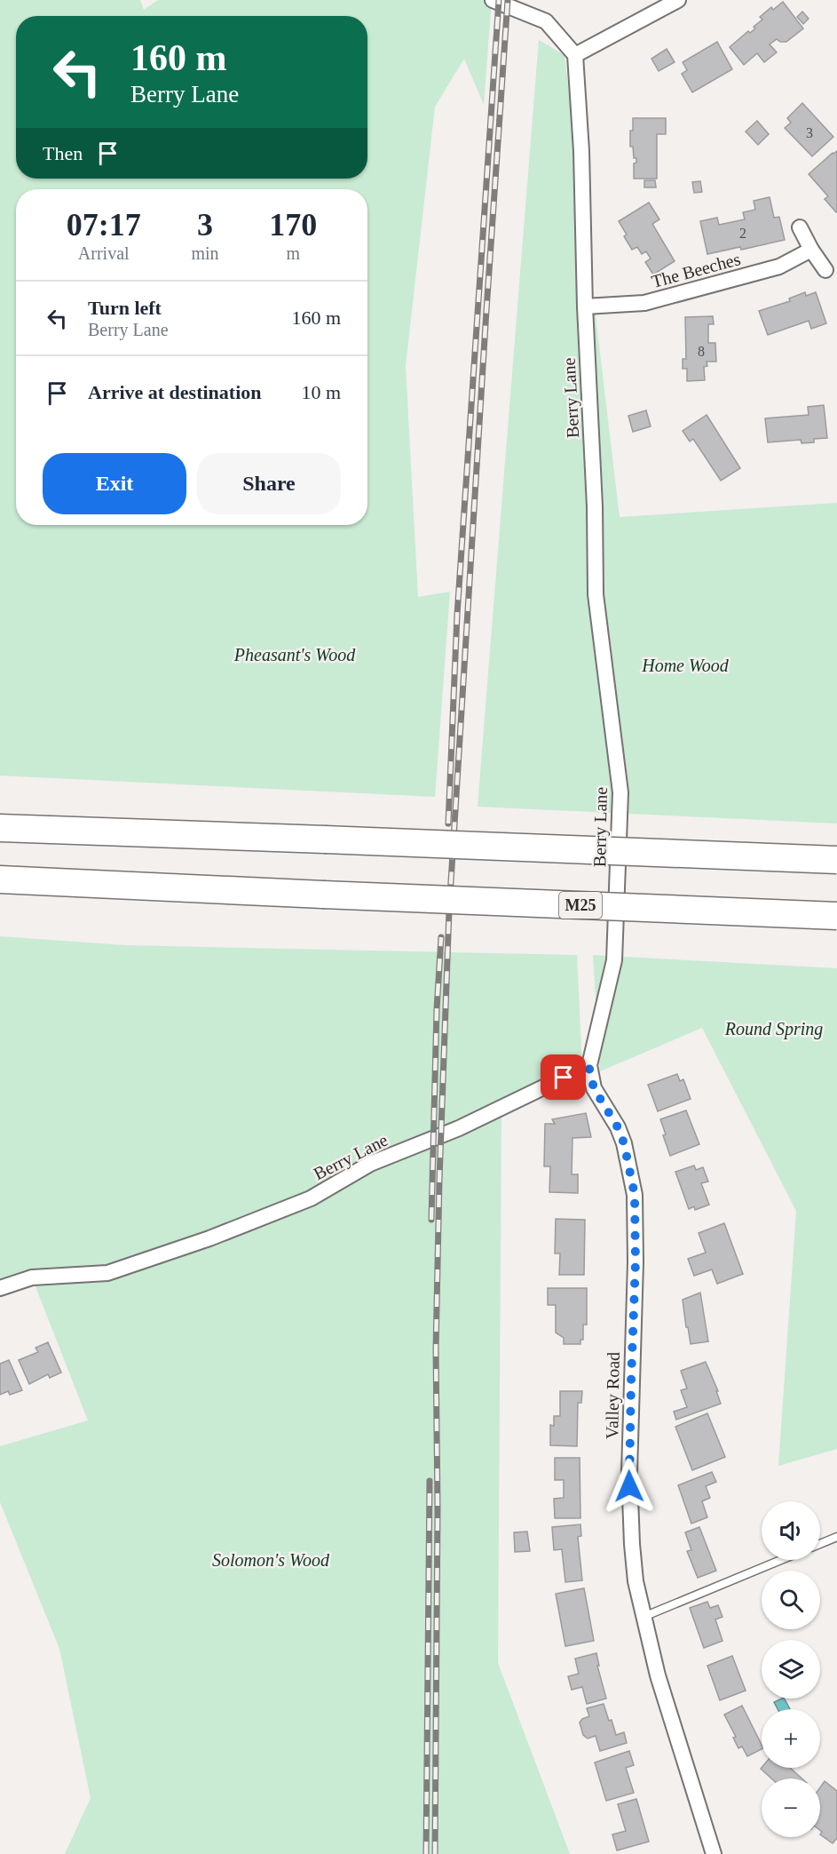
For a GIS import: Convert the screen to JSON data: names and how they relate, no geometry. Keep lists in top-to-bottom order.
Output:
{
  "streets": {
    "highway": ["M25"],
    "street": ["The Beeches", "Berry Lane", "Valley Road"]
  },
  "crossings": [
    ["The Beeches", "Berry Lane"],
    ["Berry Lane", "Valley Road"]
  ],
  "parks": [
    "Pheasant's Wood",
    "Home Wood",
    "Round Spring",
    "Solomon's Wood"
  ],
  "house_numbers": ["3", "2", "8"],
  "page": {
    "turn": ["160 m", "Berry Lane"],
    "then": "Then",
    "eta": [
      "07:17",
      "Arrival",
      "3",
      "min",
      "170",
      "m"
    ],
    "list": [
      {
        "name": "Turn left",
        "note": "Berry Lane",
        "value": "160 m"
      },
      {
        "name": "Arrive at destination",
        "value": "10 m"
      }
    ],
    "buttons": ["Exit", "Share"],
    "map_buttons": ["+", "−"]
  }
}
